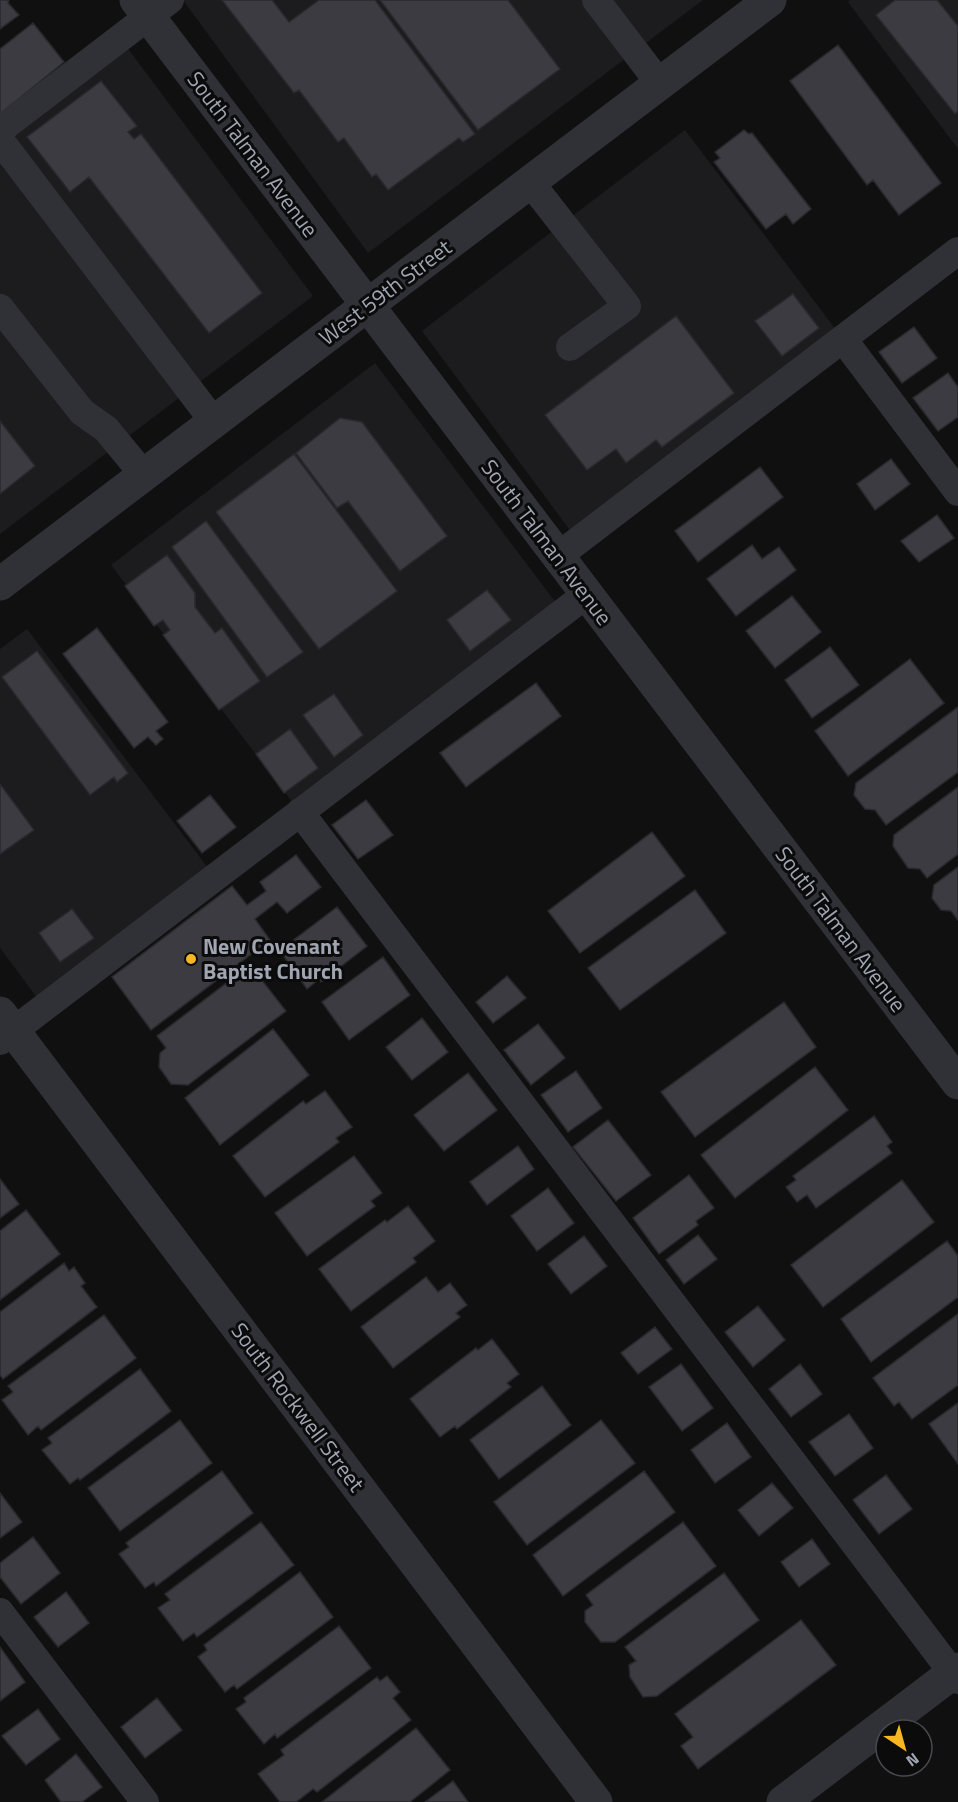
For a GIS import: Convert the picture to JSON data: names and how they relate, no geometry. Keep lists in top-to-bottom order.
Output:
{
  "streets": {
    "street": ["South Talman Avenue", "West 59th Street", "South Rockwell Street"]
  },
  "crossings": [
    ["South Talman Avenue", "West 59th Street"]
  ],
  "places": ["New Covenant Baptist Church"],
  "north": "bottom right"
}
